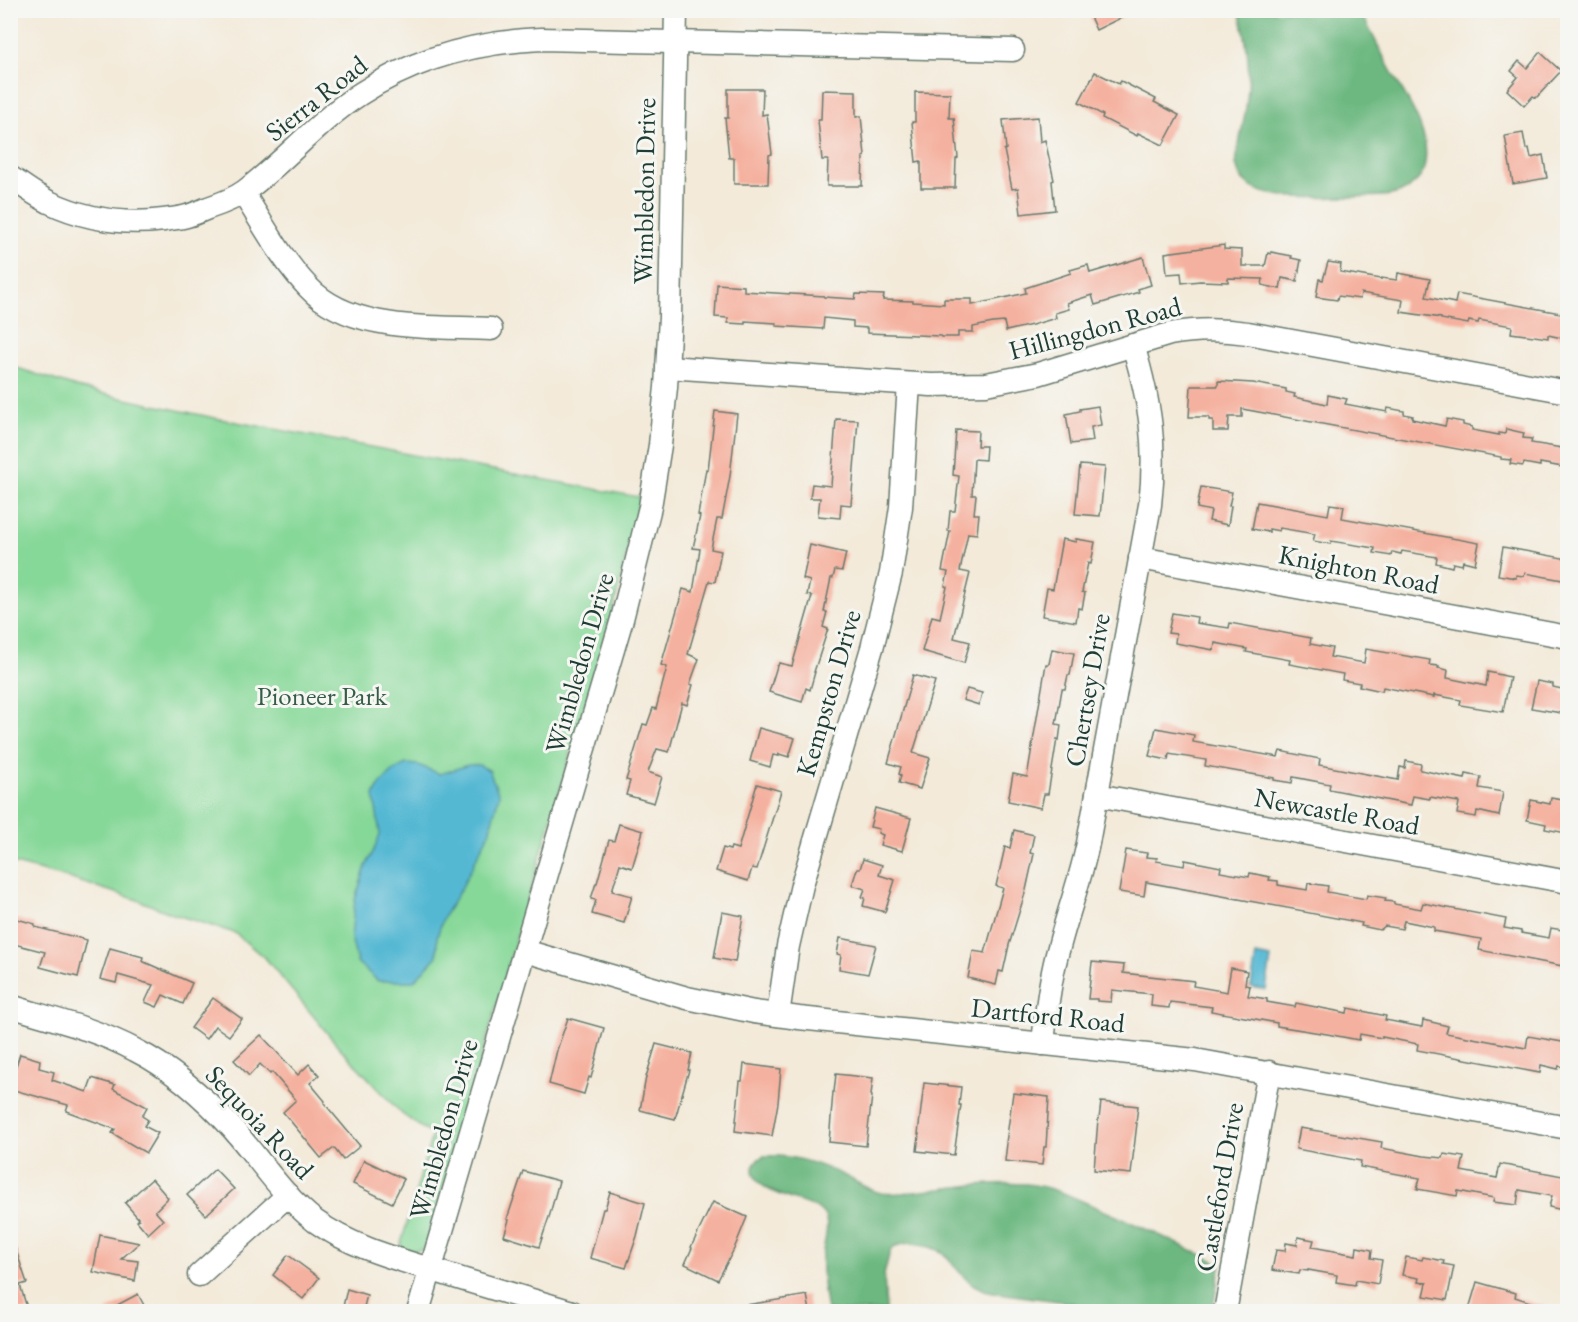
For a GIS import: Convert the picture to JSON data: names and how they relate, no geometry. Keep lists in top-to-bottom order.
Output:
{
  "streets": {
    "street": [
      "Sierra Road",
      "Wimbledon Drive",
      "Hillingdon Road",
      "Knighton Road",
      "Chertsey Drive",
      "Kempston Drive",
      "Newcastle Road",
      "Dartford Road",
      "Sequoia Road",
      "Castleford Drive"
    ]
  },
  "crossings": [
    ["Sierra Road", "Wimbledon Drive"],
    ["Wimbledon Drive", "Hillingdon Road"],
    ["Wimbledon Drive", "Dartford Road"],
    ["Wimbledon Drive", "Sequoia Road"],
    ["Hillingdon Road", "Chertsey Drive"],
    ["Hillingdon Road", "Kempston Drive"],
    ["Knighton Road", "Chertsey Drive"],
    ["Chertsey Drive", "Newcastle Road"],
    ["Chertsey Drive", "Dartford Road"],
    ["Kempston Drive", "Dartford Road"],
    ["Dartford Road", "Castleford Drive"]
  ],
  "parks": ["Pioneer Park"]
}
